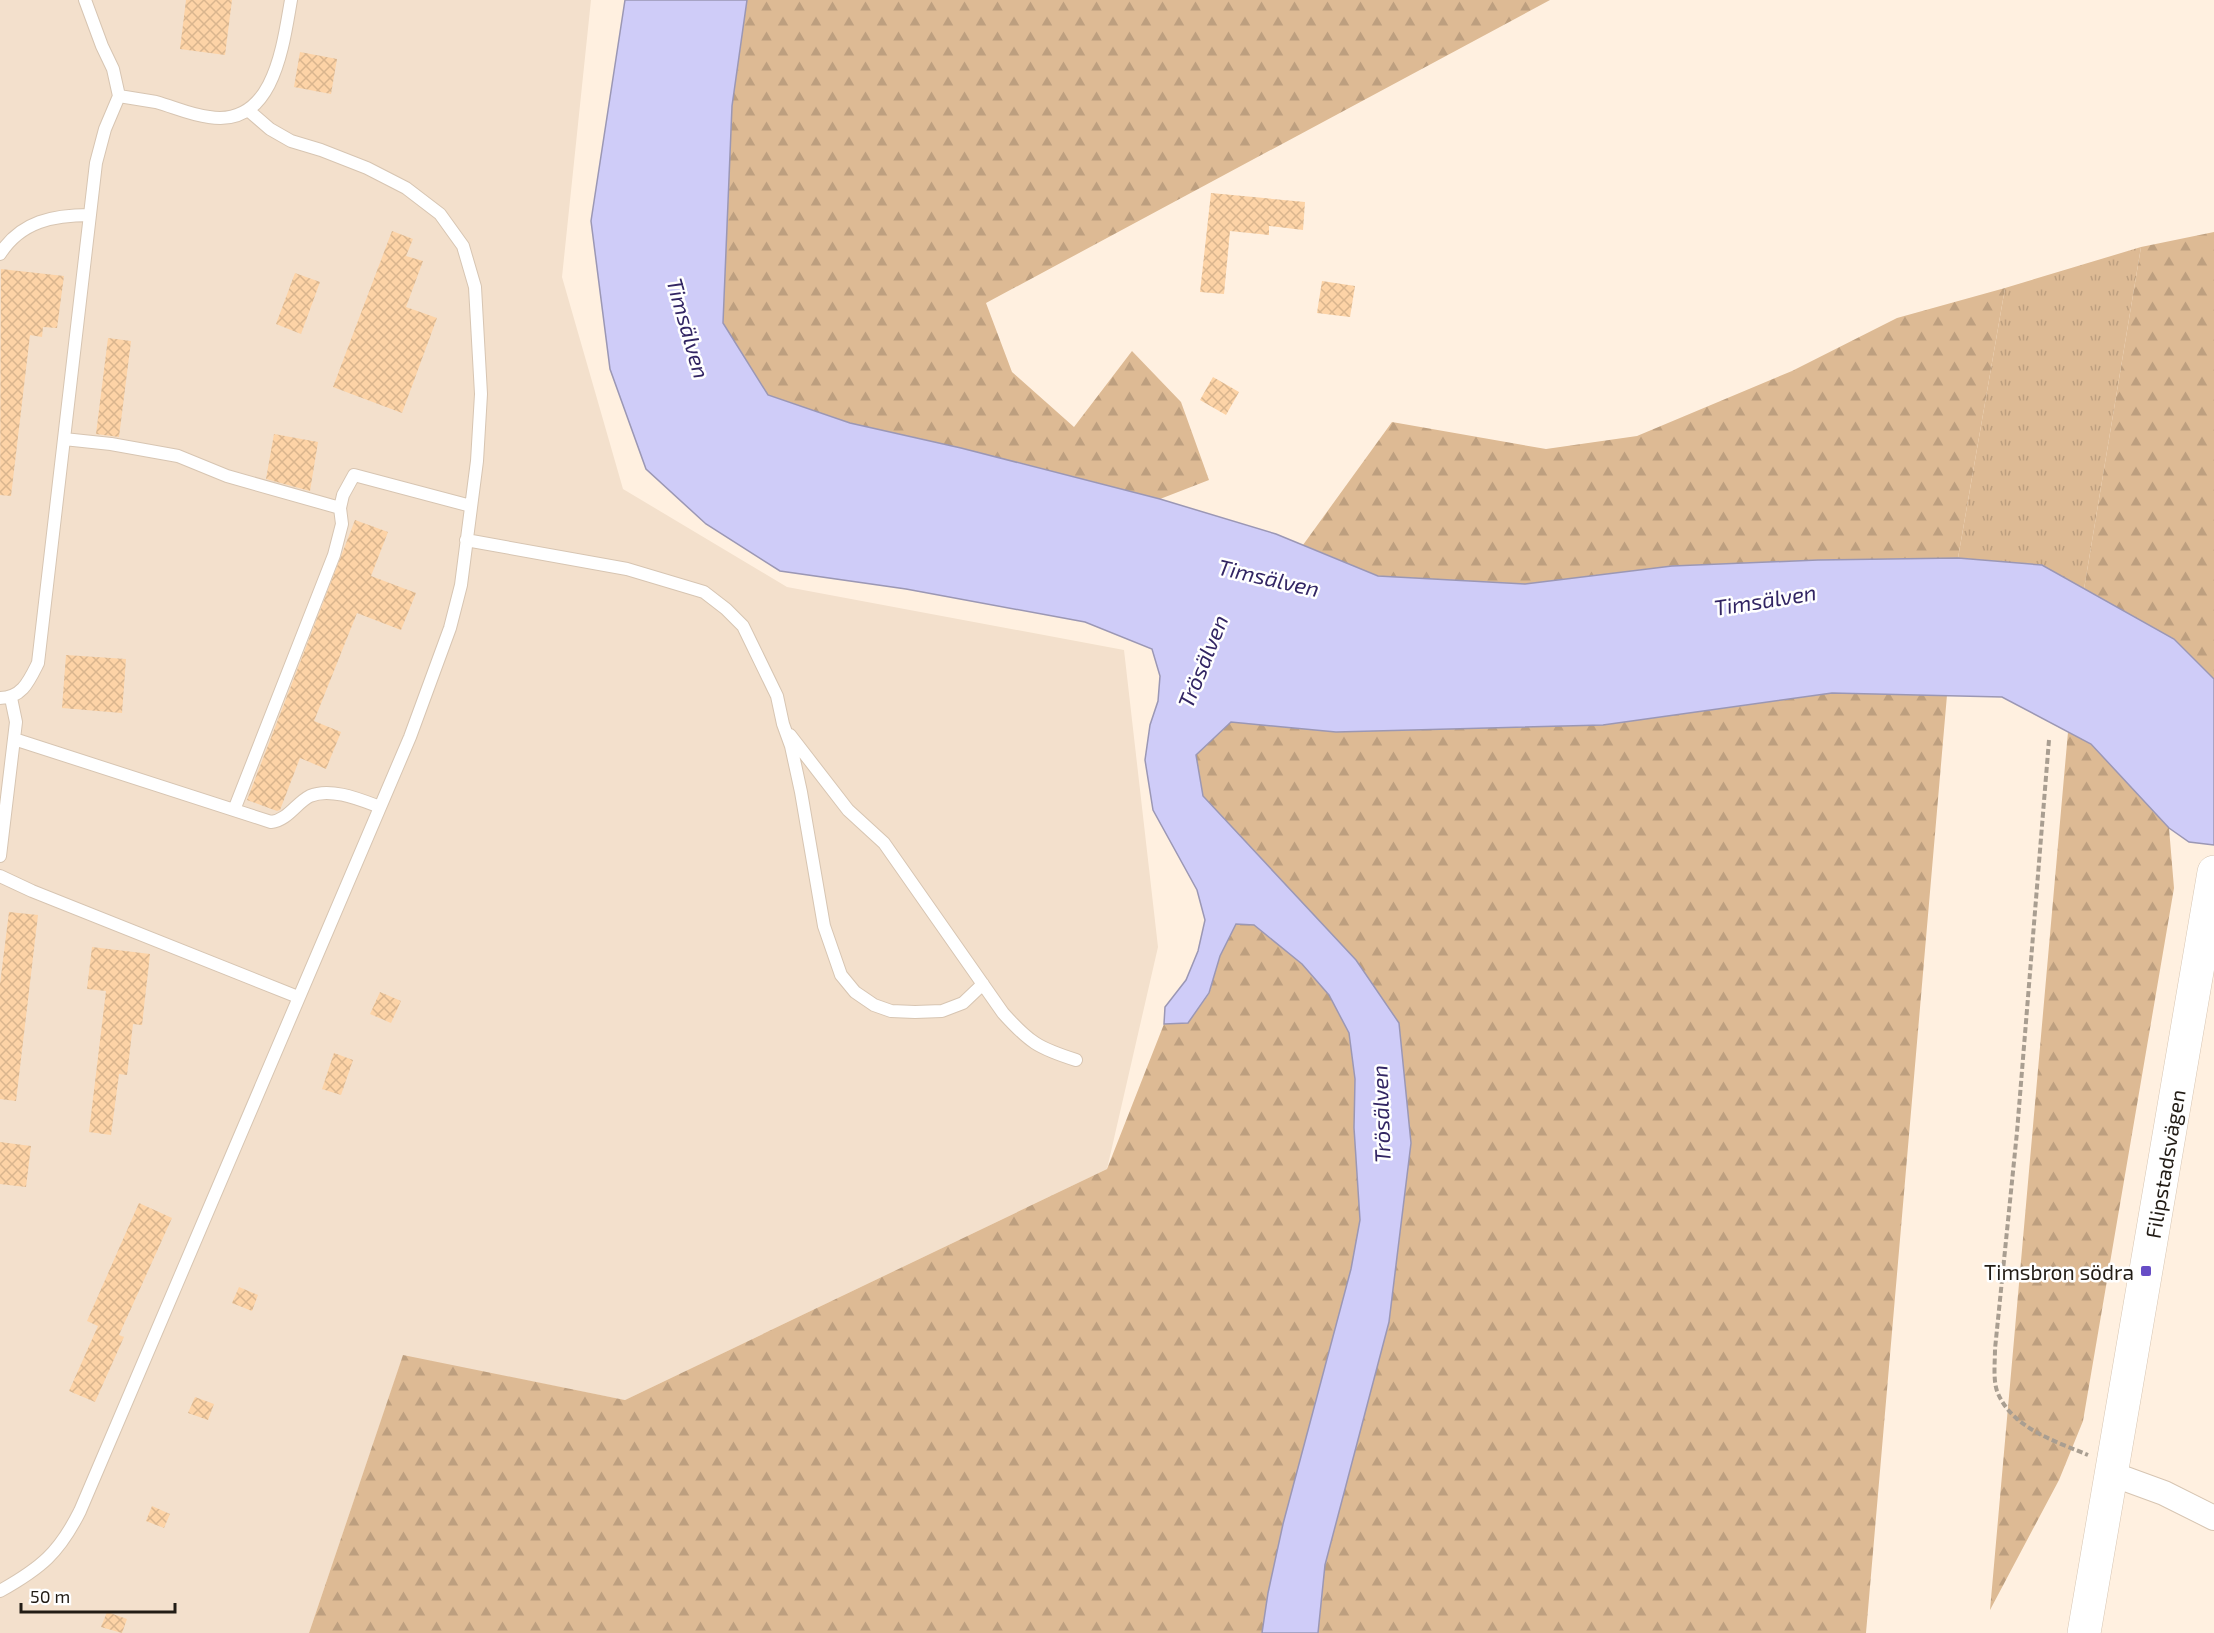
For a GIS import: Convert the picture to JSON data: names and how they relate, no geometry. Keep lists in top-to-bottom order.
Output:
{
  "streets": {
    "main road": ["Filipstadsvägen"]
  },
  "water": ["Timsälven", "Trösälven"],
  "places": {
    "transit": ["Timsbron södra"]
  },
  "scale_bar": "50 m"
}
